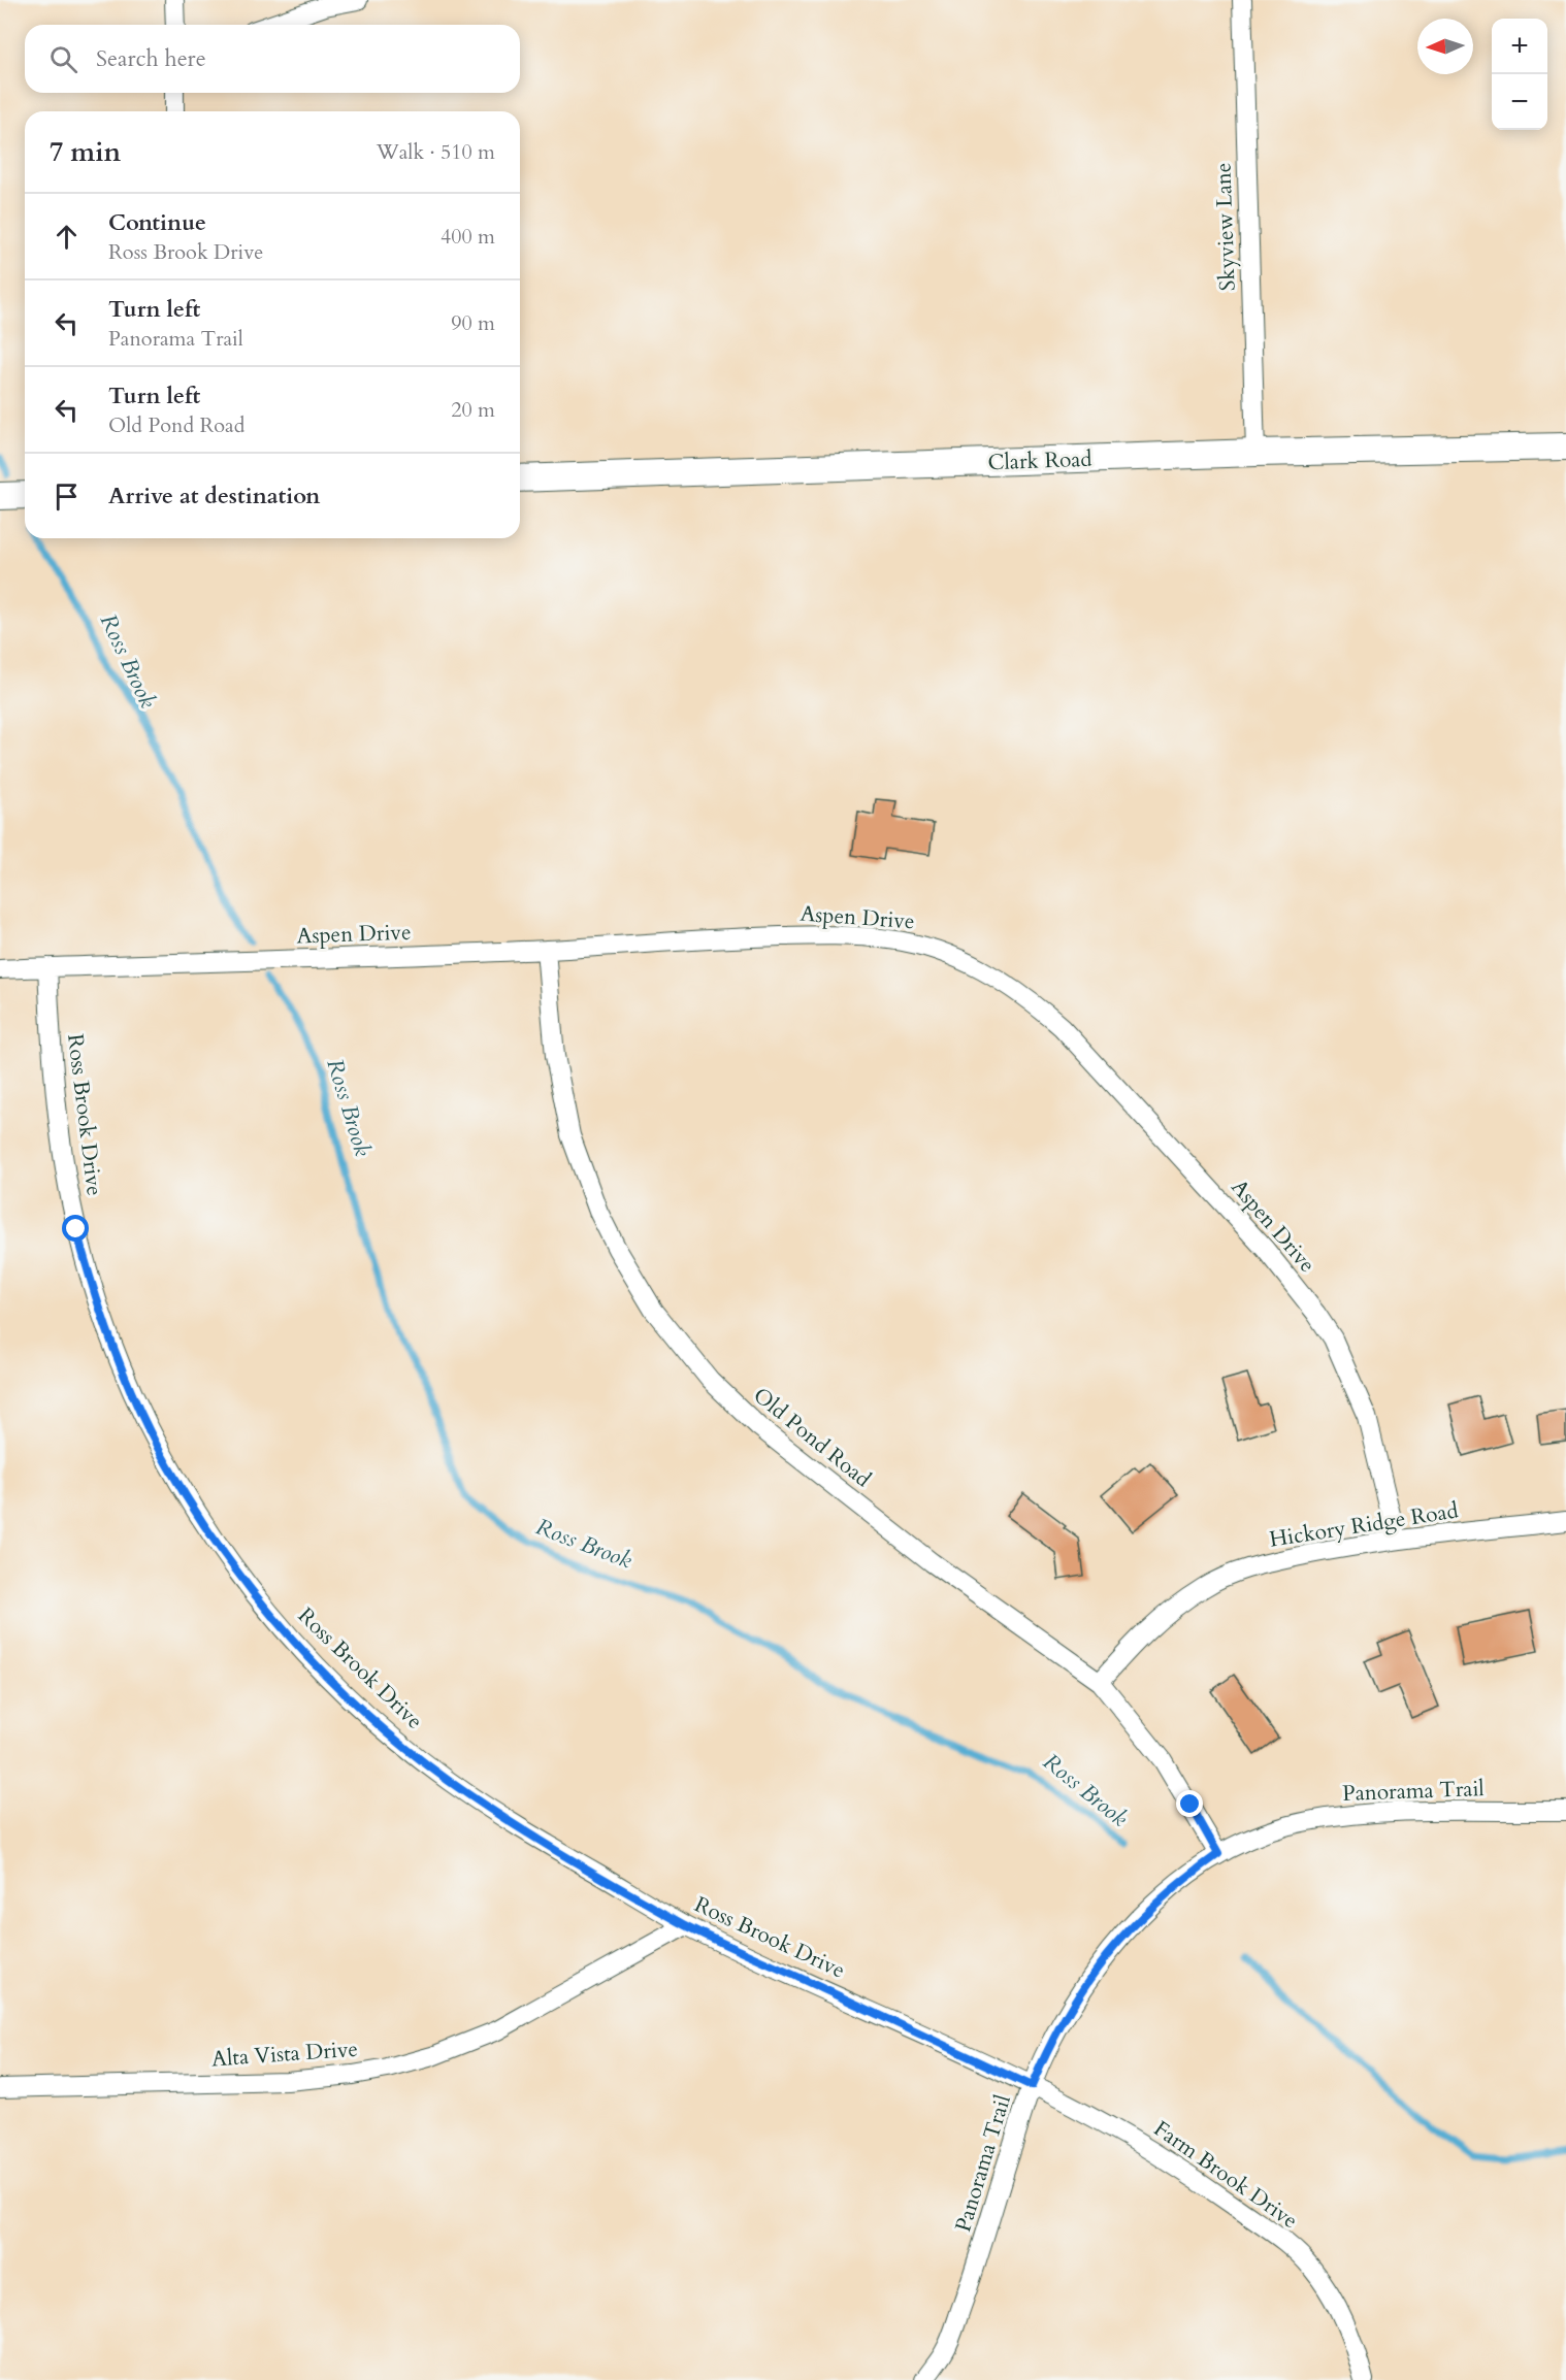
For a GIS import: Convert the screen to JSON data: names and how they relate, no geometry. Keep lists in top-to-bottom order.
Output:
{
  "streets": {
    "street": [
      "Skyview Lane",
      "Clark Road",
      "Aspen Drive",
      "Ross Brook Drive",
      "Old Pond Road",
      "Hickory Ridge Road",
      "Panorama Trail",
      "Alta Vista Drive",
      "Farm Brook Drive"
    ]
  },
  "crossings": [
    ["Skyview Lane", "Clark Road"],
    ["Aspen Drive", "Ross Brook Drive"],
    ["Aspen Drive", "Old Pond Road"],
    ["Aspen Drive", "Hickory Ridge Road"],
    ["Ross Brook Drive", "Panorama Trail"],
    ["Ross Brook Drive", "Alta Vista Drive"],
    ["Ross Brook Drive", "Farm Brook Drive"],
    ["Old Pond Road", "Hickory Ridge Road"],
    ["Old Pond Road", "Panorama Trail"],
    ["Panorama Trail", "Farm Brook Drive"]
  ],
  "water": ["Ross Brook"],
  "north": "left",
  "page": {
    "map_buttons": ["+", "−"],
    "search": "Search here",
    "heading": ["7 min", "Walk · 510 m"],
    "list": [
      ["Continue", "Ross Brook Drive", "400 m"],
      ["Turn left", "Panorama Trail", "90 m"],
      ["Turn left", "Old Pond Road", "20 m"],
      "Arrive at destination"
    ]
  }
}
